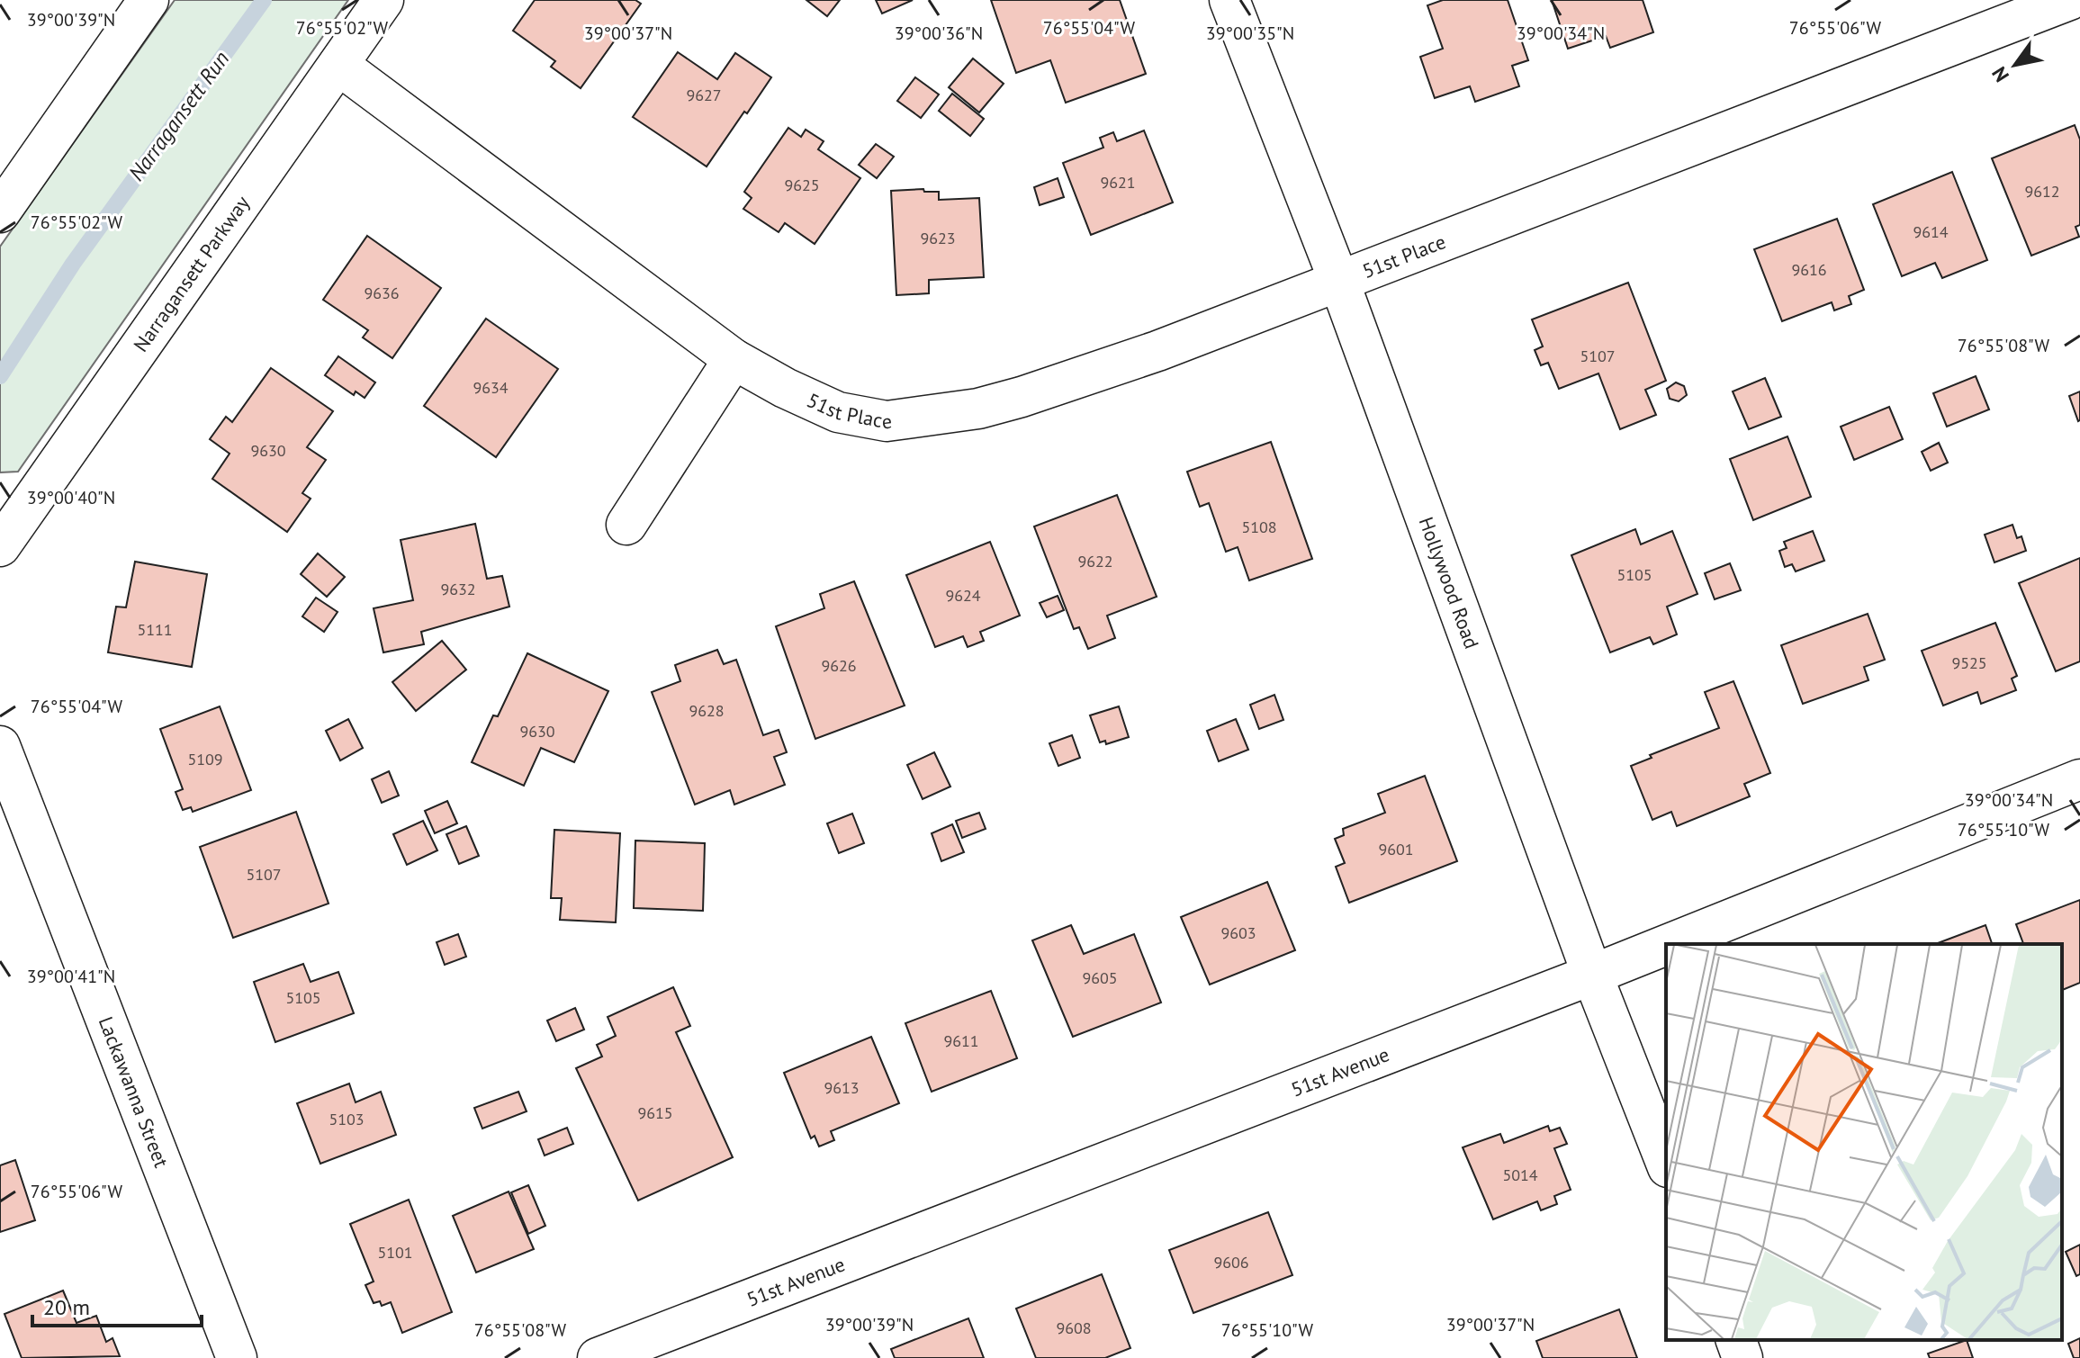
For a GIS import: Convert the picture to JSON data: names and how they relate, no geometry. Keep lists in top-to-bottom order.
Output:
{
  "streets": {
    "street": [
      "51st Place",
      "Narragansett Parkway",
      "Hollywood Road",
      "51st Avenue",
      "Lackawanna Street"
    ]
  },
  "crossings": [
    ["51st Place", "Narragansett Parkway"],
    ["51st Place", "Hollywood Road"],
    ["Hollywood Road", "51st Avenue"]
  ],
  "water": ["Narragansett Run"],
  "house_numbers": [
    "9627",
    "9621",
    "9625",
    "9612",
    "9614",
    "9623",
    "9616",
    "9636",
    "5107",
    "9634",
    "9630",
    "5108",
    "9622",
    "5105",
    "9632",
    "9624",
    "5111",
    "9525",
    "9626",
    "9628",
    "9630",
    "5109",
    "9601",
    "5107",
    "9603",
    "9605",
    "5105",
    "9611",
    "9613",
    "9615",
    "5103",
    "5014",
    "5101",
    "9606",
    "9608"
  ],
  "scale_bar": "20 m",
  "north": "bottom left",
  "coordinates": [
    "39°00'39\"N",
    "76°55'02\"W",
    "76°55'04\"W",
    "76°55'06\"W",
    "39°00'37\"N",
    "39°00'36\"N",
    "39°00'35\"N",
    "39°00'34\"N",
    "76°55'08\"W",
    "39°00'40\"N",
    "76°55'10\"W",
    "39°00'41\"N"
  ]
}
